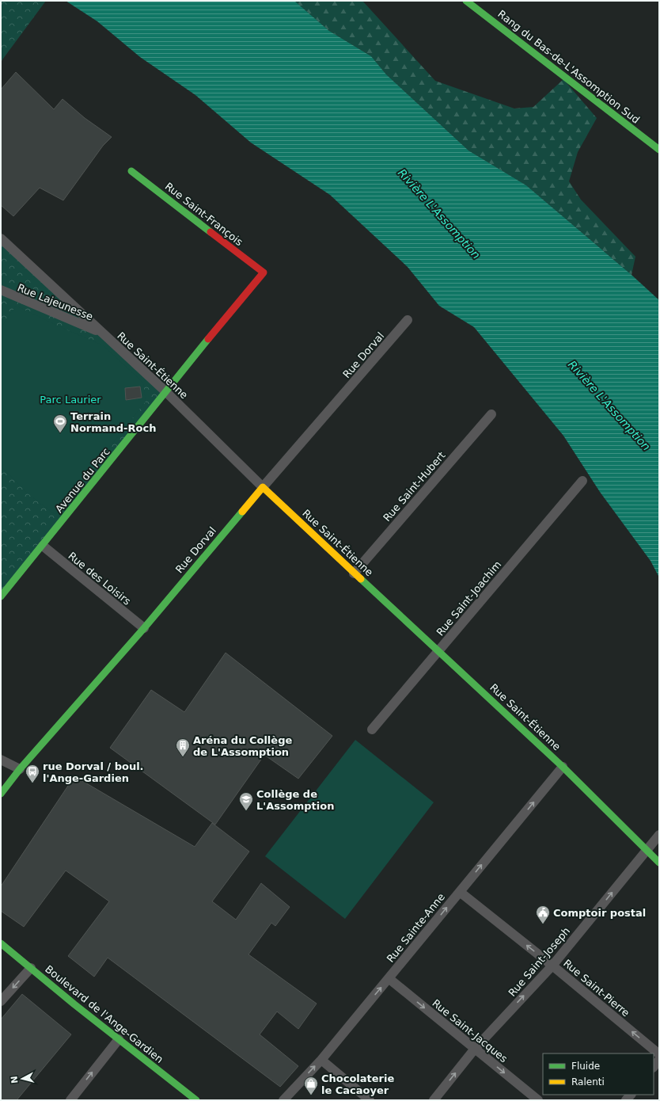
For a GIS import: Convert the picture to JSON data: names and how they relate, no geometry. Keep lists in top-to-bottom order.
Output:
{
  "streets": {
    "street": [
      "Rang du Bas-de-L'Assomption Sud",
      "Rue Saint-François",
      "Rue Lajeunesse",
      "Rue Dorval",
      "Rue Saint-Étienne",
      "Avenue du Parc",
      "Rue Saint-Hubert",
      "Rue des Loisirs",
      "Rue Saint-Joachim",
      "Rue Sainte-Anne",
      "Rue Saint-Joseph",
      "Rue Saint-Pierre",
      "Boulevard de l'Ange-Gardien",
      "Rue Saint-Jacques"
    ]
  },
  "crossings": [
    ["Rue Saint-François", "Avenue du Parc"],
    ["Rue Lajeunesse", "Rue Saint-Étienne"],
    ["Rue Dorval", "Rue Saint-Étienne"],
    ["Rue Dorval", "Rue des Loisirs"],
    ["Rue Saint-Étienne", "Avenue du Parc"],
    ["Rue Saint-Étienne", "Rue Saint-Hubert"],
    ["Rue Saint-Étienne", "Rue Saint-Joachim"],
    ["Rue Saint-Étienne", "Rue Sainte-Anne"],
    ["Rue Saint-Étienne", "Rue Saint-Joseph"],
    ["Avenue du Parc", "Rue des Loisirs"],
    ["Rue Sainte-Anne", "Rue Saint-Pierre"],
    ["Rue Sainte-Anne", "Rue Saint-Jacques"],
    ["Rue Saint-Joseph", "Rue Saint-Pierre"],
    ["Rue Saint-Joseph", "Rue Saint-Jacques"]
  ],
  "one_way": [
    "Rue Sainte-Anne",
    "Rue Saint-Joseph",
    "Rue Saint-Pierre",
    "Rue Saint-Jacques"
  ],
  "water": ["Rivière L'Assomption"],
  "parks": ["Parc Laurier"],
  "places": {
    "sports": ["Terrain Normand-Roch"],
    "building": ["Aréna du Collège de L'Assomption"],
    "bus stop": ["rue Dorval / boul. l'Ange-Gardien"],
    "school or university": ["Collège de L'Assomption"],
    "public building": ["Comptoir postal"],
    "shop": ["Chocolaterie le Cacaoyer"]
  },
  "legend": ["Fluide", "Ralenti"],
  "north": "left"
}
